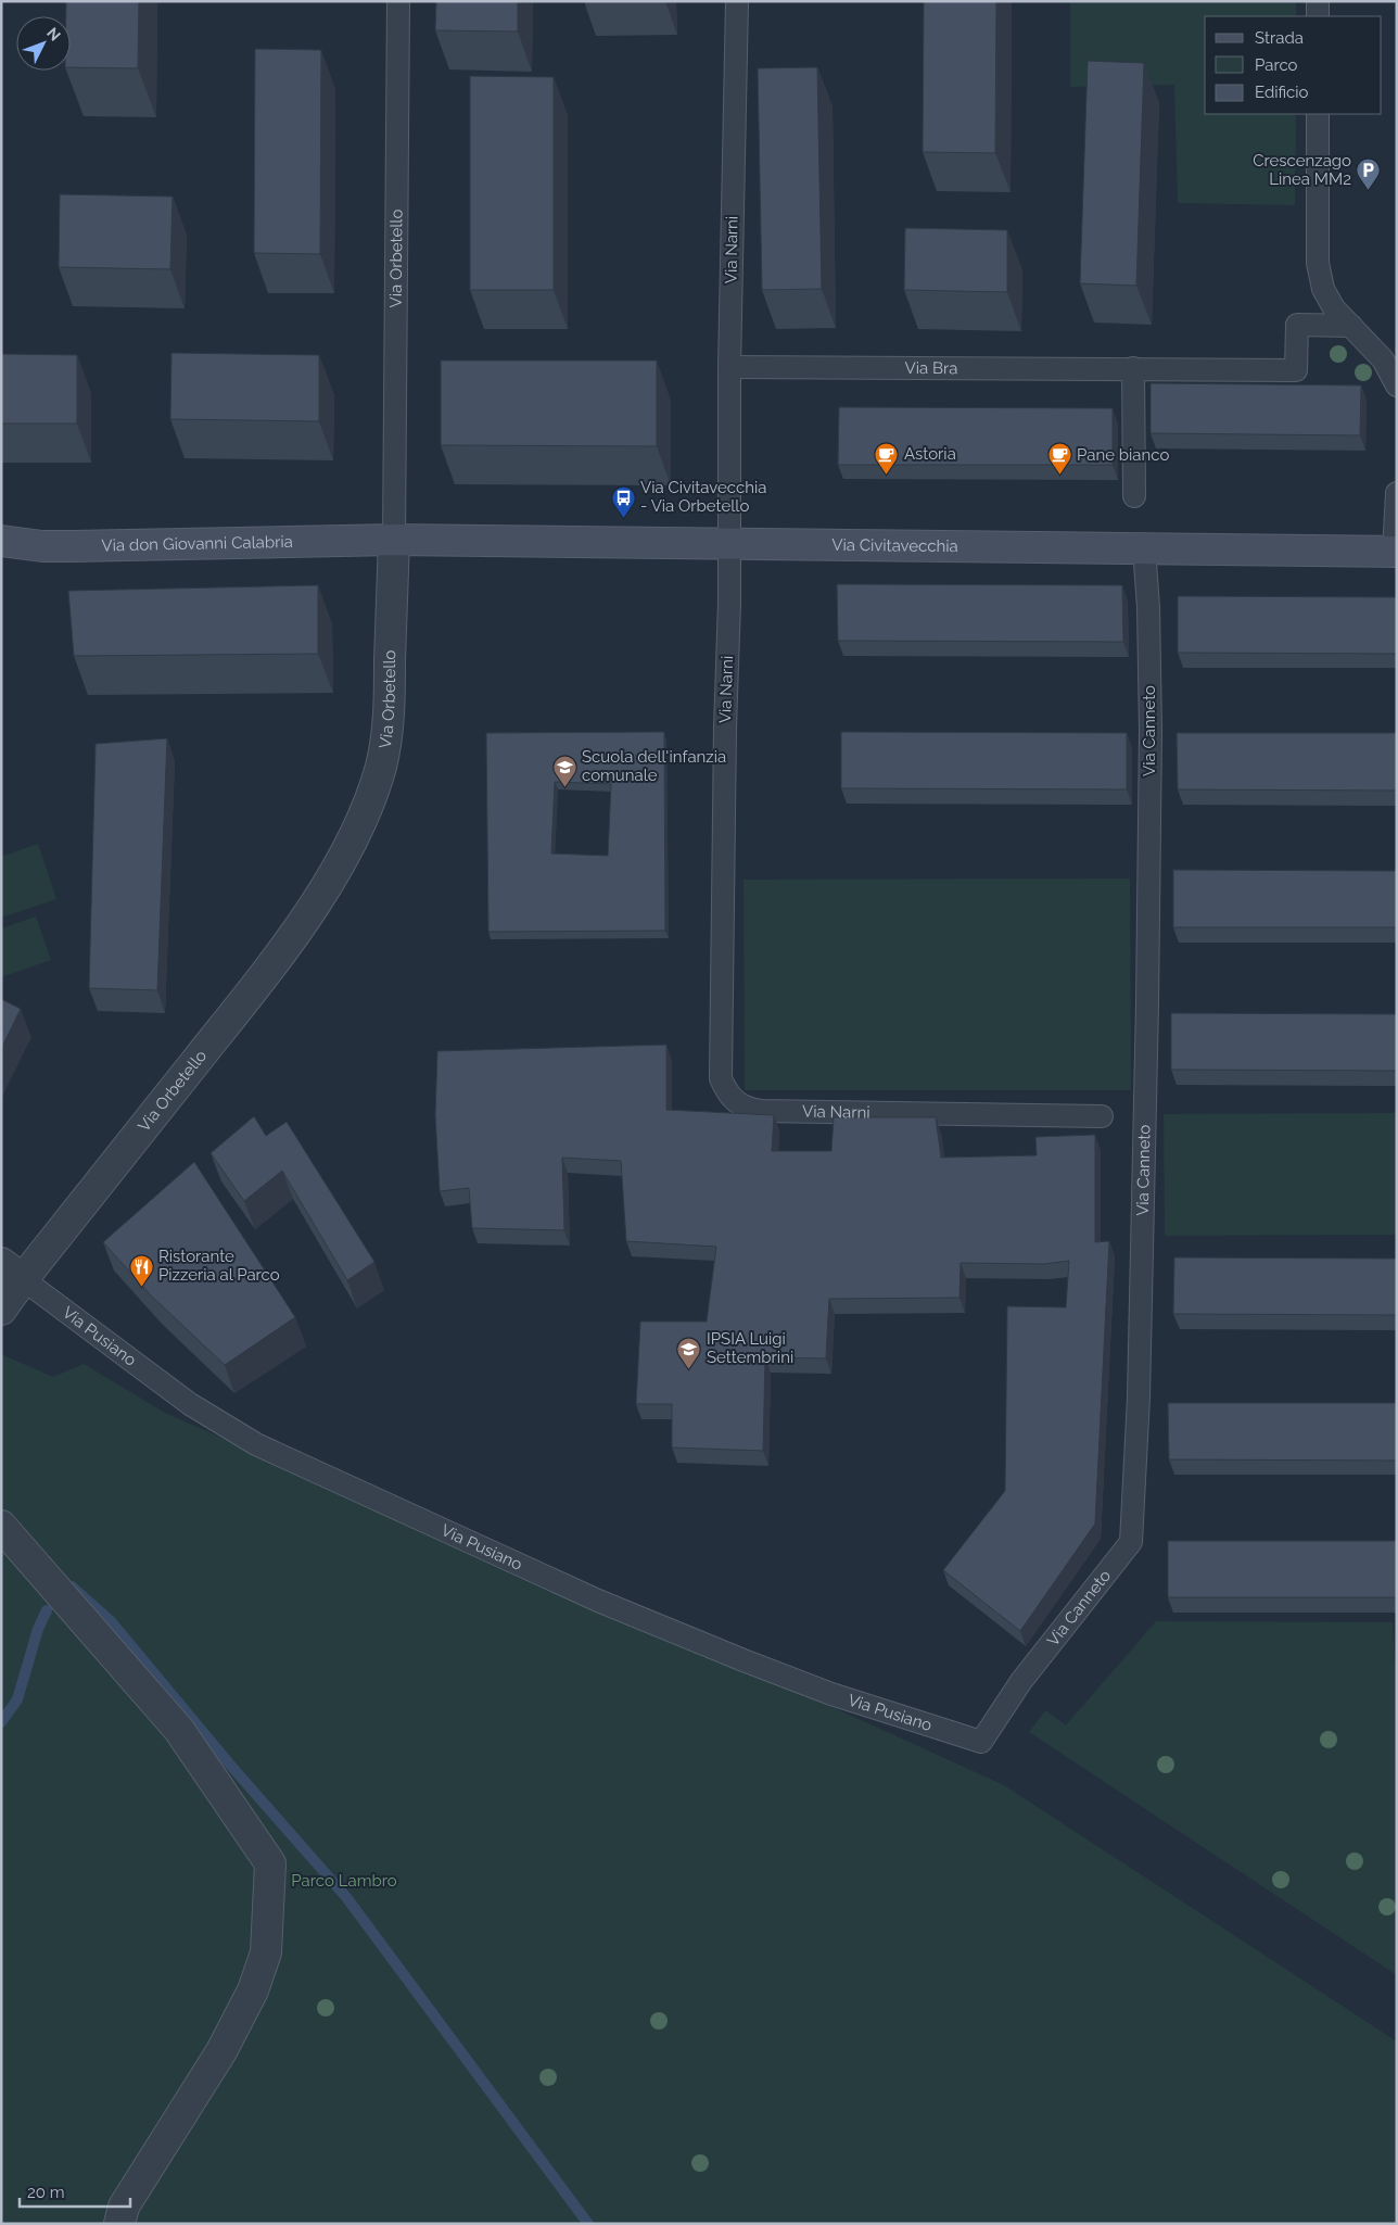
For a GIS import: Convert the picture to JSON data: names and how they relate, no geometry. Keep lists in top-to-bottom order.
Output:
{
  "streets": {
    "street": ["Via Orbetello", "Via don Giovanni Calabria", "Via Civitavecchia"],
    "lane": [
      "Via Narni",
      "Via Bra",
      "Via Canneto",
      "Via Pusiano"
    ]
  },
  "crossings": [
    ["Via Narni", "Via Bra"],
    ["Via Narni", "Via Civitavecchia"],
    ["Via Orbetello", "Via don Giovanni Calabria"],
    ["Via Orbetello", "Via Civitavecchia"],
    ["Via Orbetello", "Via Pusiano"],
    ["Via don Giovanni Calabria", "Via Civitavecchia"],
    ["Via Civitavecchia", "Via Canneto"],
    ["Via Canneto", "Via Pusiano"]
  ],
  "parks": ["Parco Lambro"],
  "places": {
    "parking": ["Crescenzago Linea MM2"],
    "cafe": ["Astoria", "Pane bianco"],
    "bus stop": ["Via Civitavecchia - Via Orbetello"],
    "school or university": ["Scuola dell'infanzia comunale", "IPSIA Luigi Settembrini"],
    "restaurant": ["Ristorante Pizzeria al Parco"]
  },
  "legend": ["Strada", "Parco", "Edificio"],
  "scale_bar": "20 m",
  "north": "top right"
}
